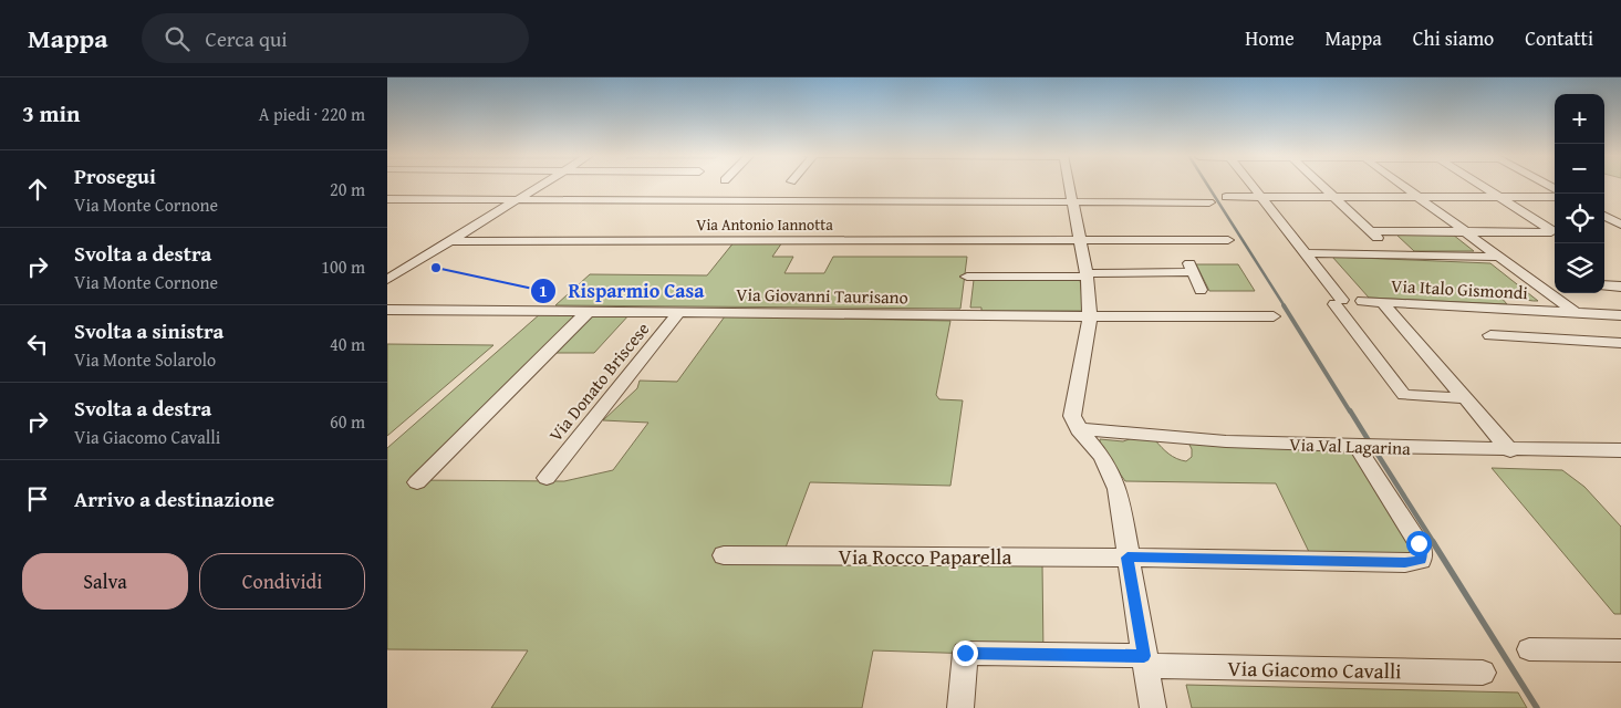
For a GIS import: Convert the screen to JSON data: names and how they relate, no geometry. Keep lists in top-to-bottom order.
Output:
{
  "streets": {
    "street": [
      "Via Antonio Iannotta",
      "Via Italo Gismondi",
      "Via Giovanni Taurisano",
      "Via Donato Briscese",
      "Via Val Lagarina",
      "Via Rocco Paparella",
      "Via Giacomo Cavalli"
    ]
  },
  "crossings": [
    ["Via Giovanni Taurisano", "Via Donato Briscese"],
    ["Via Val Lagarina", "Via Rocco Paparella"]
  ],
  "places": ["Risparmio Casa"],
  "page": {
    "header": "Mappa",
    "search": "Cerca qui",
    "nav": [
      "Home",
      "Mappa",
      "Chi siamo",
      "Contatti"
    ],
    "heading": ["3 min", "A piedi · 220 m"],
    "map_buttons": ["+", "−"],
    "list": [
      ["Prosegui", "Via Monte Cornone", "20 m"],
      ["Svolta a destra", "Via Monte Cornone", "100 m"],
      ["Svolta a sinistra", "Via Monte Solarolo", "40 m"],
      ["Svolta a destra", "Via Giacomo Cavalli", "60 m"],
      "Arrivo a destinazione"
    ],
    "buttons": ["Salva", "Condividi"]
  }
}
